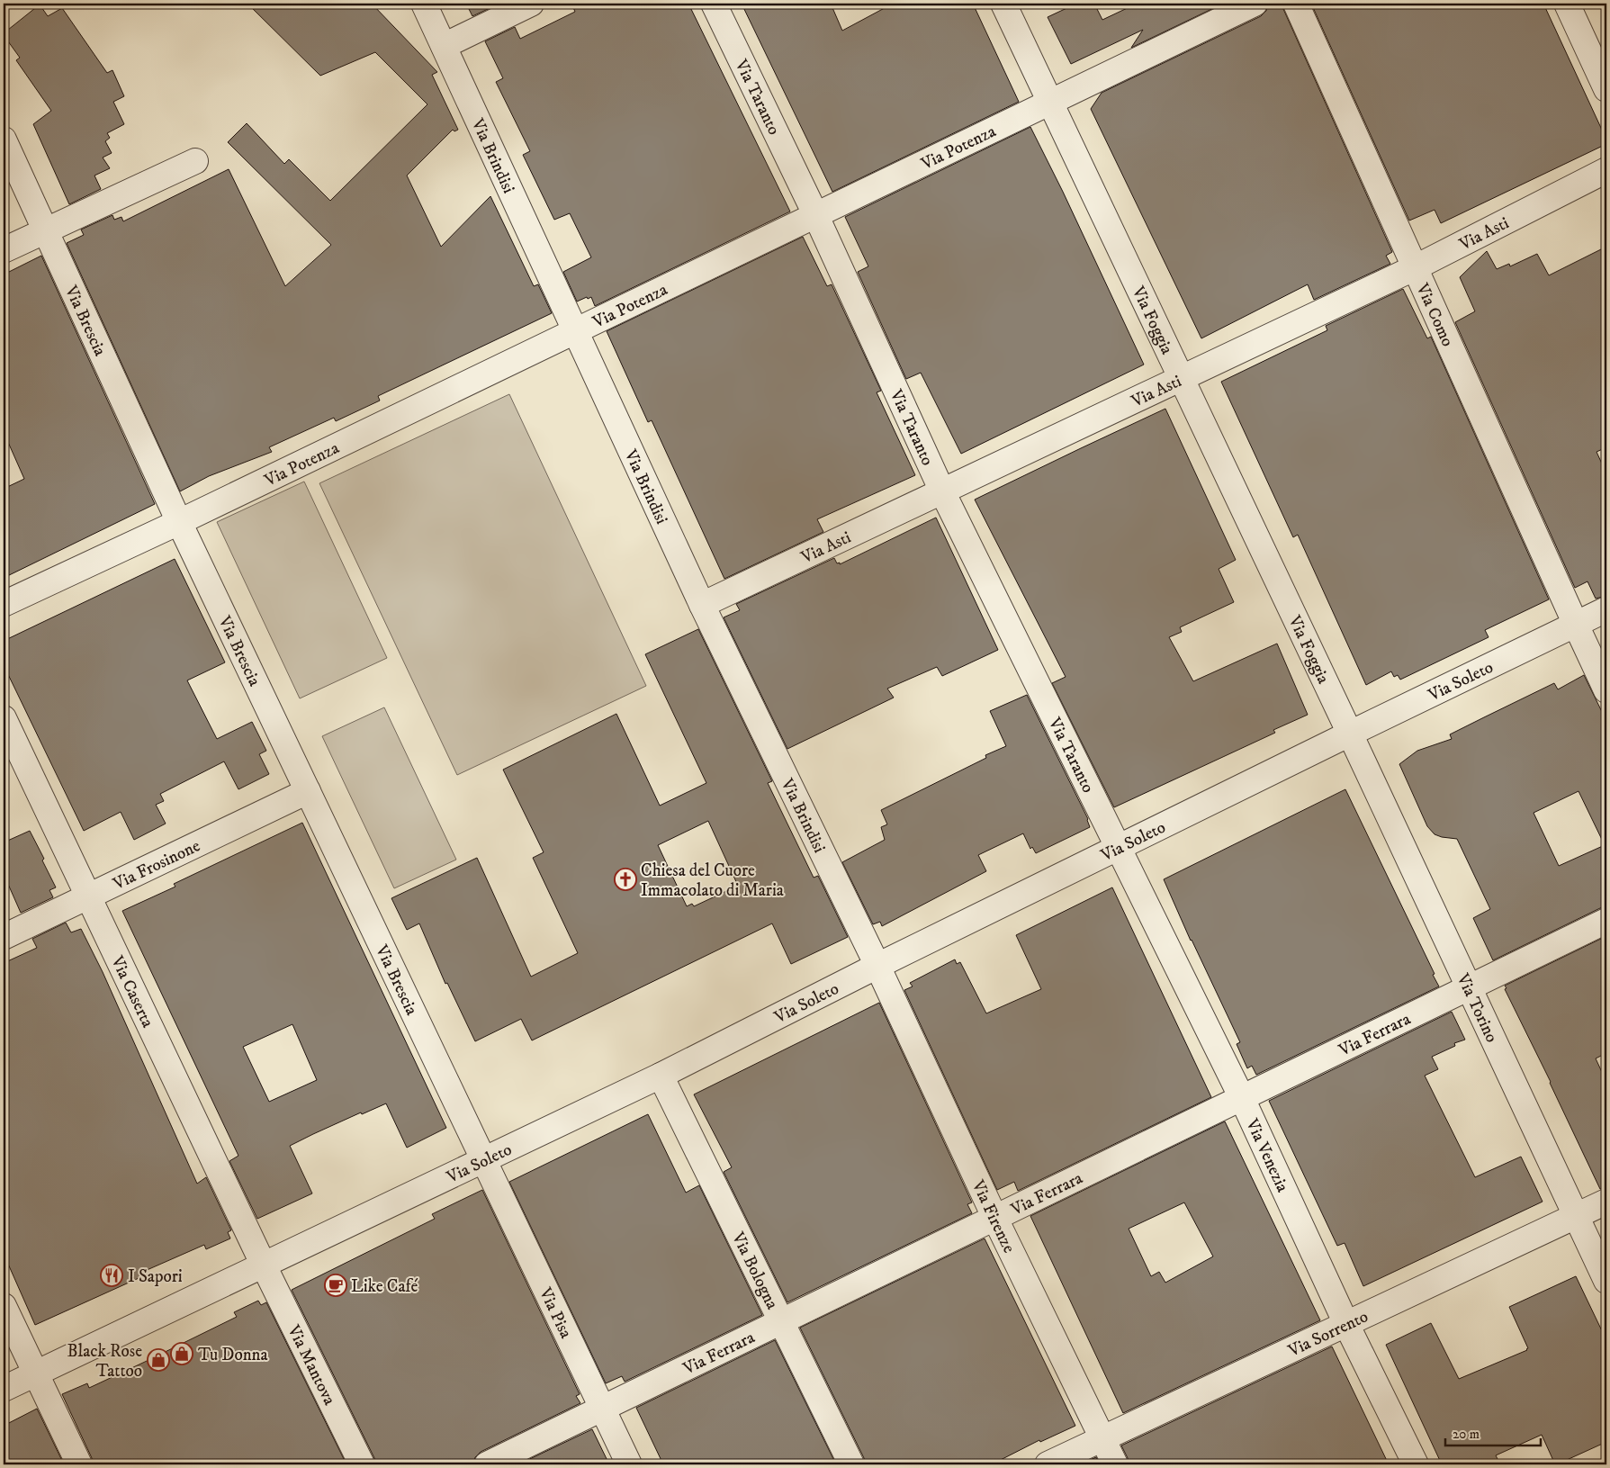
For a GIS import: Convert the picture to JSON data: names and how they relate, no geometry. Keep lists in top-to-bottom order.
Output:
{
  "streets": {
    "street": [
      "Via Taranto",
      "Via Potenza",
      "Via Brindisi",
      "Via Asti",
      "Via Como",
      "Via Foggia",
      "Via Brescia",
      "Via Soleto",
      "Via Frosinone",
      "Via Caserta",
      "Via Torino",
      "Via Ferrara",
      "Via Venezia",
      "Via Firenze",
      "Via Bologna",
      "Via Pisa",
      "Via Sorrento",
      "Via Mantova"
    ]
  },
  "crossings": [
    ["Via Taranto", "Via Potenza"],
    ["Via Taranto", "Via Asti"],
    ["Via Taranto", "Via Soleto"],
    ["Via Taranto", "Via Venezia"],
    ["Via Potenza", "Via Brindisi"],
    ["Via Potenza", "Via Foggia"],
    ["Via Potenza", "Via Brescia"],
    ["Via Brindisi", "Via Asti"],
    ["Via Brindisi", "Via Soleto"],
    ["Via Brindisi", "Via Firenze"],
    ["Via Asti", "Via Como"],
    ["Via Asti", "Via Foggia"],
    ["Via Como", "Via Soleto"],
    ["Via Foggia", "Via Soleto"],
    ["Via Foggia", "Via Torino"],
    ["Via Brescia", "Via Soleto"],
    ["Via Brescia", "Via Frosinone"],
    ["Via Brescia", "Via Pisa"],
    ["Via Soleto", "Via Caserta"],
    ["Via Soleto", "Via Torino"],
    ["Via Soleto", "Via Venezia"],
    ["Via Soleto", "Via Firenze"],
    ["Via Soleto", "Via Bologna"],
    ["Via Soleto", "Via Pisa"],
    ["Via Soleto", "Via Mantova"],
    ["Via Frosinone", "Via Caserta"],
    ["Via Caserta", "Via Mantova"],
    ["Via Torino", "Via Ferrara"],
    ["Via Torino", "Via Sorrento"],
    ["Via Ferrara", "Via Venezia"],
    ["Via Ferrara", "Via Firenze"],
    ["Via Ferrara", "Via Bologna"],
    ["Via Ferrara", "Via Pisa"],
    ["Via Venezia", "Via Sorrento"],
    ["Via Firenze", "Via Sorrento"]
  ],
  "places": {
    "church": ["Chiesa del Cuore Immacolato di Maria"],
    "restaurant": ["I Sapori"],
    "cafe": ["Like Café"],
    "shop": ["Tu Donna", "Black Rose Tattoo"]
  },
  "scale_bar": "20 m"
}
